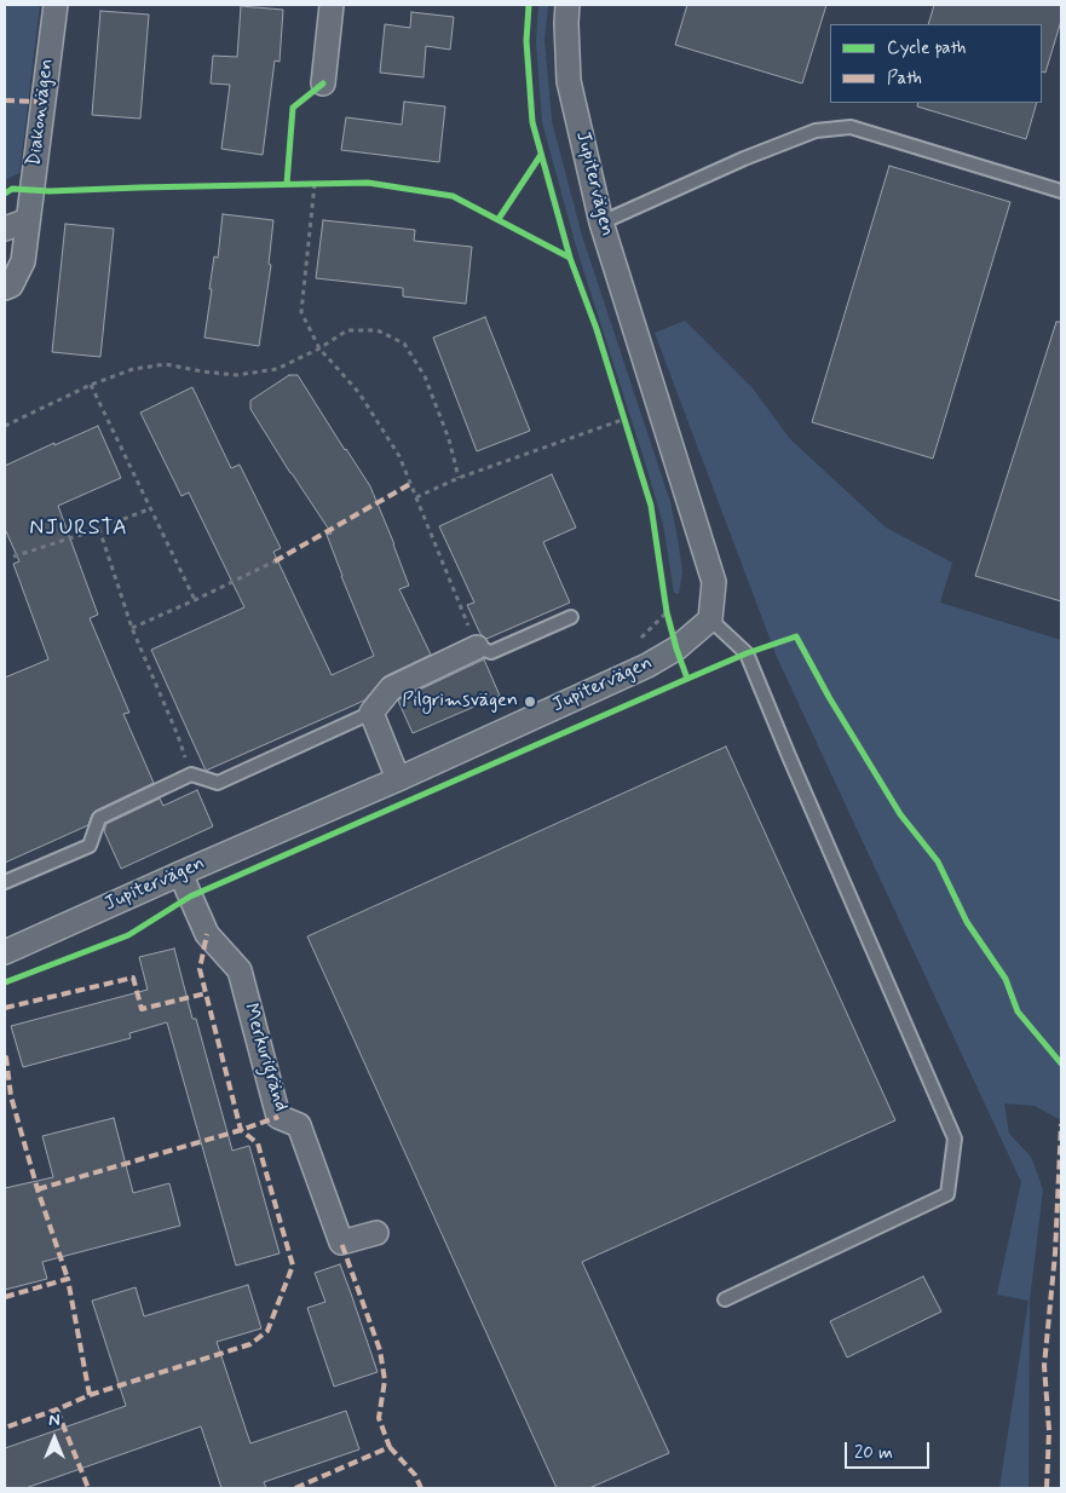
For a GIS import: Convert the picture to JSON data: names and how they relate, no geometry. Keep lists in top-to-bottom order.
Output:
{
  "streets": {
    "street": ["Diakonvägen", "Jupitervägen", "Merkurigränd"]
  },
  "crossings": [
    ["Jupitervägen", "Merkurigränd"]
  ],
  "districts": ["NJURSTA"],
  "places": ["Pilgrimsvägen"],
  "legend": ["Cycle path", "Path"],
  "scale_bar": "20 m",
  "north": "top"
}
